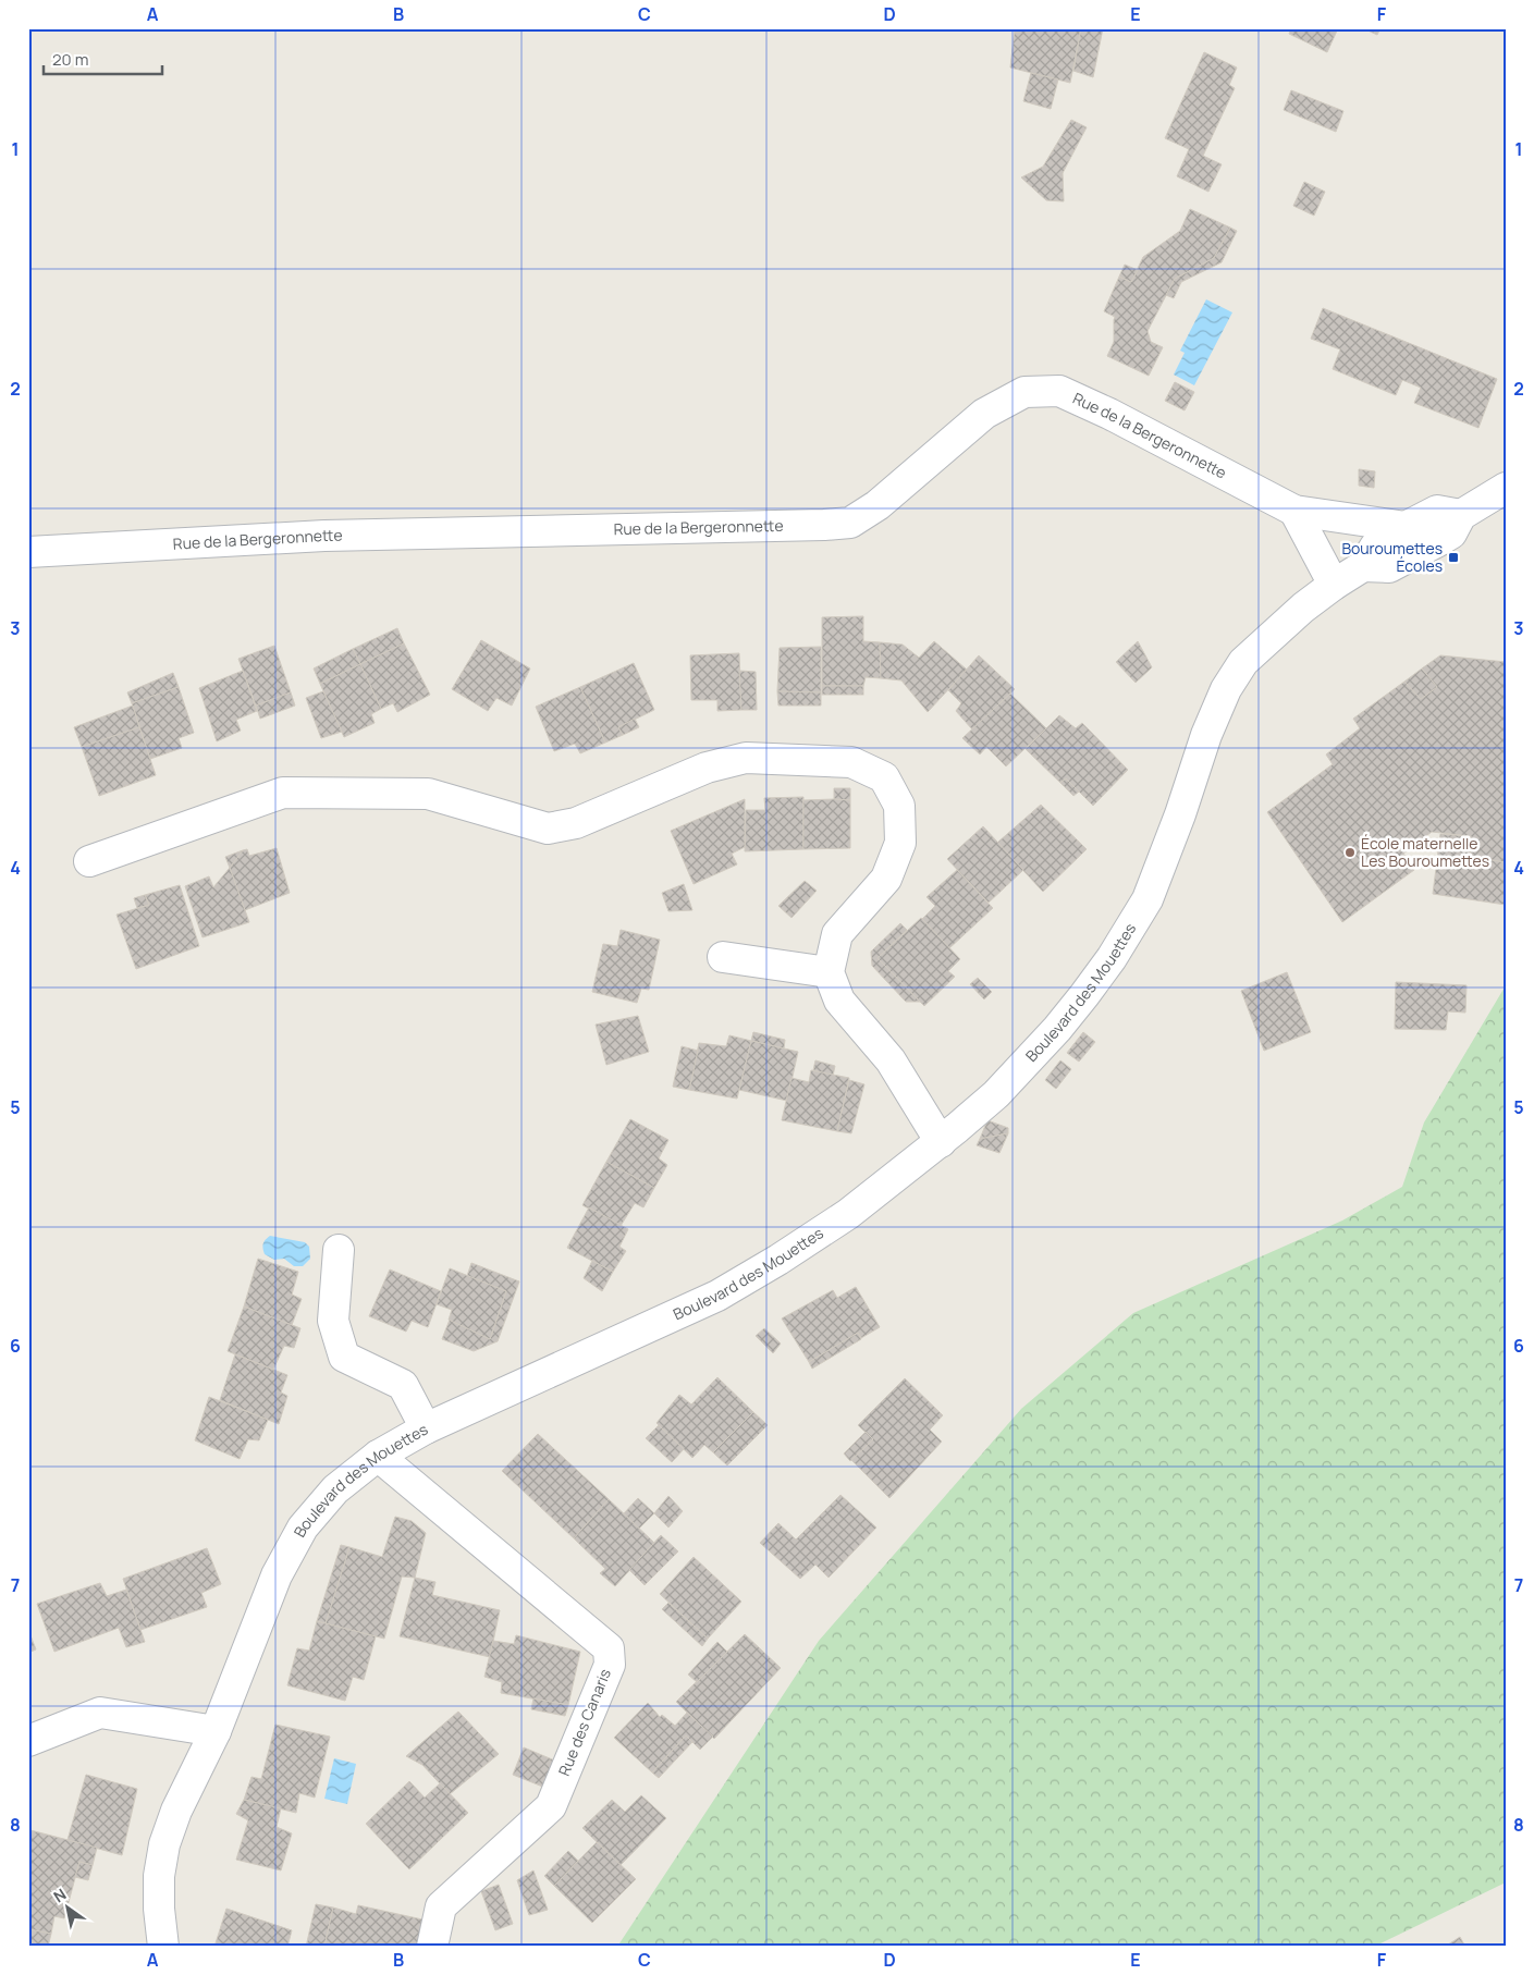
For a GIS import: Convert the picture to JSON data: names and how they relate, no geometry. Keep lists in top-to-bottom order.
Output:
{
  "streets": {
    "street": ["Rue de la Bergeronnette", "Boulevard des Mouettes", "Rue des Canaris"]
  },
  "crossings": [
    ["Boulevard des Mouettes", "Rue des Canaris"]
  ],
  "places": {
    "transit": ["Bouroumettes Écoles"],
    "other": ["École maternelle Les Bouroumettes"]
  },
  "scale_bar": "20 m",
  "north": "top left",
  "grid": {
    "columns": [
      "A",
      "B",
      "C",
      "D",
      "E",
      "F"
    ],
    "rows": [
      "1",
      "2",
      "3",
      "4",
      "5",
      "6",
      "7",
      "8"
    ]
  }
}
